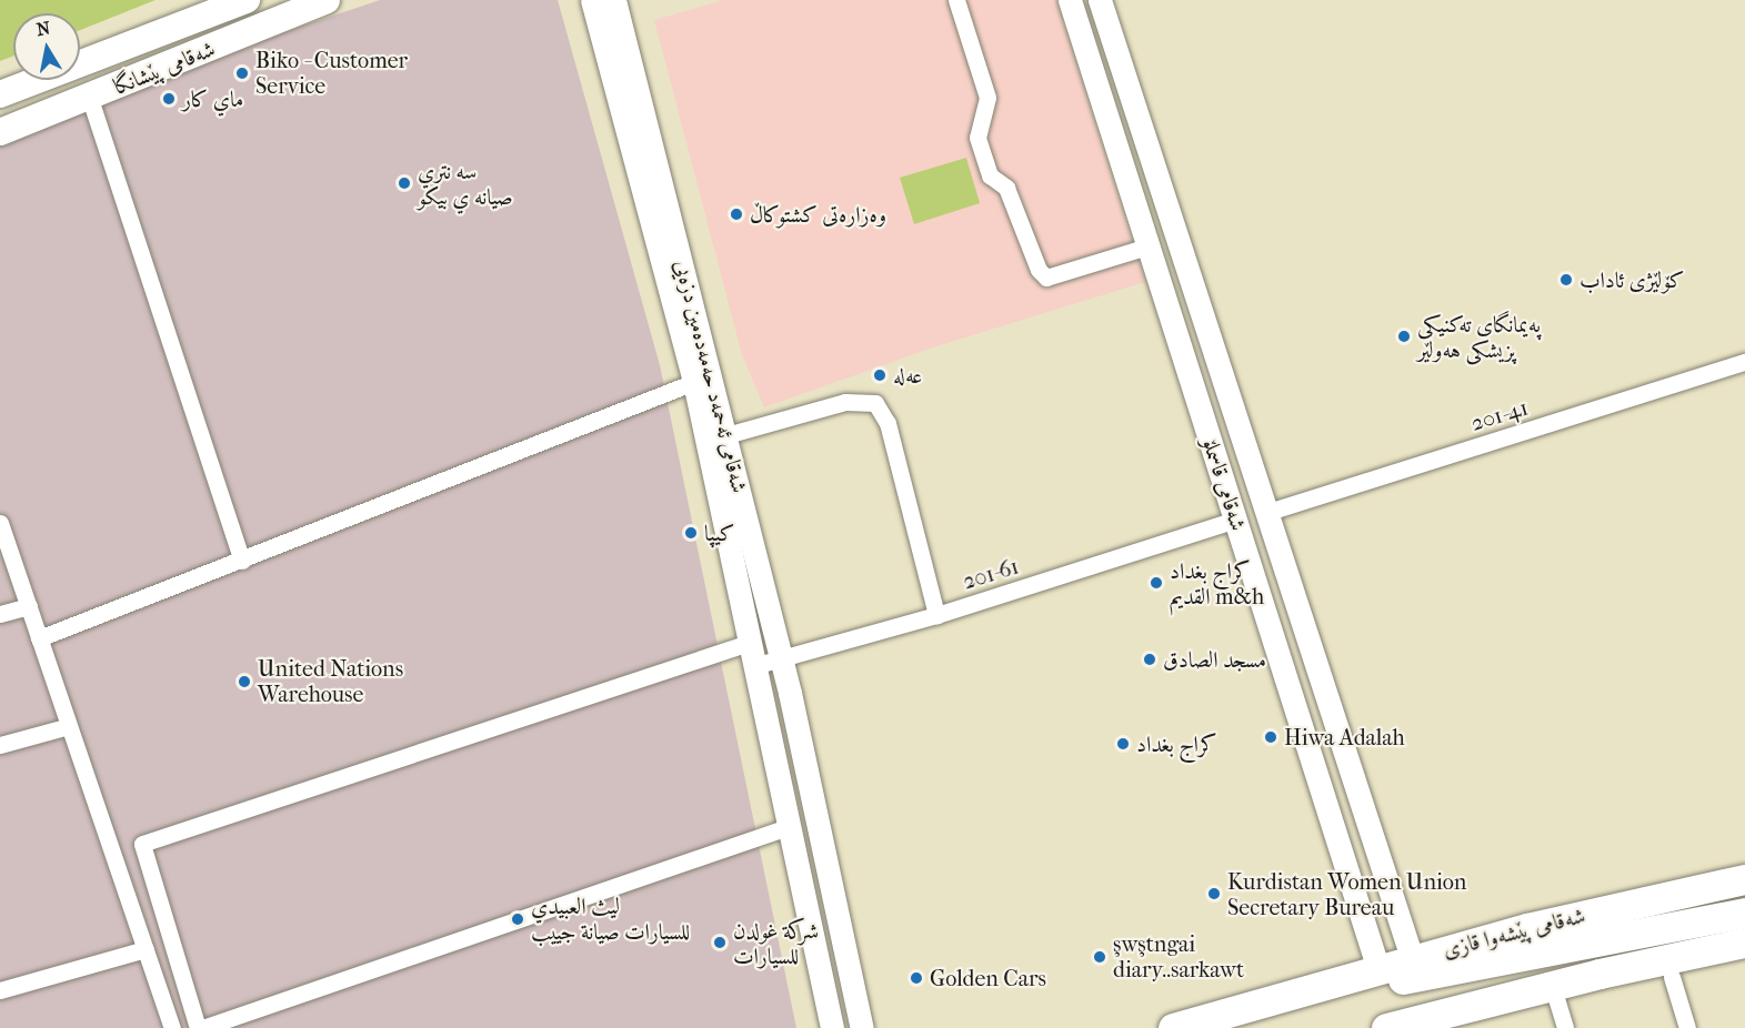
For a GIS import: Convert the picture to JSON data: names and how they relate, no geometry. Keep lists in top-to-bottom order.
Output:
{
  "streets": {
    "highway": ["شەقامی پێشەوا قازی"],
    "main road": ["شەقامی پێشانگا"],
    "street": [
      "شەقامی ئەحمەد حەمەدەمین دزەیی",
      "201-41",
      "شەقامی قاسملۆ",
      "201-61"
    ]
  },
  "crossings": [
    ["شەقامی ئەحمەد حەمەدەمین دزەیی", "201-61"],
    ["201-41", "شەقامی قاسملۆ"],
    ["شەقامی قاسملۆ", "201-61"],
    ["شەقامی قاسملۆ", "شەقامی پێشەوا قازی"]
  ],
  "places": [
    "Biko - Customer Service",
    "ماي كار",
    "سه نتري صيانه ي بيكو",
    "وەزارەتی کشتوکاڵ",
    "کۆلێژی ئاداب",
    "پەیمانگای تەکنیکی پزیشکی هەولێر",
    "عەلە",
    "كيپا",
    "كراج بغداد القديم m&h",
    "مسجد الصادق",
    "United Nations Warehouse",
    "Hiwa Adalah",
    "كراج بغداد",
    "Kurdistan Women Union Secretary Bureau",
    "ليث العبيدي للسيارات صيانة جييب",
    "شركة غولدن للسيارات",
    "şwştngai diary..sarkawt",
    "Golden Cars"
  ],
  "north": "top"
}
